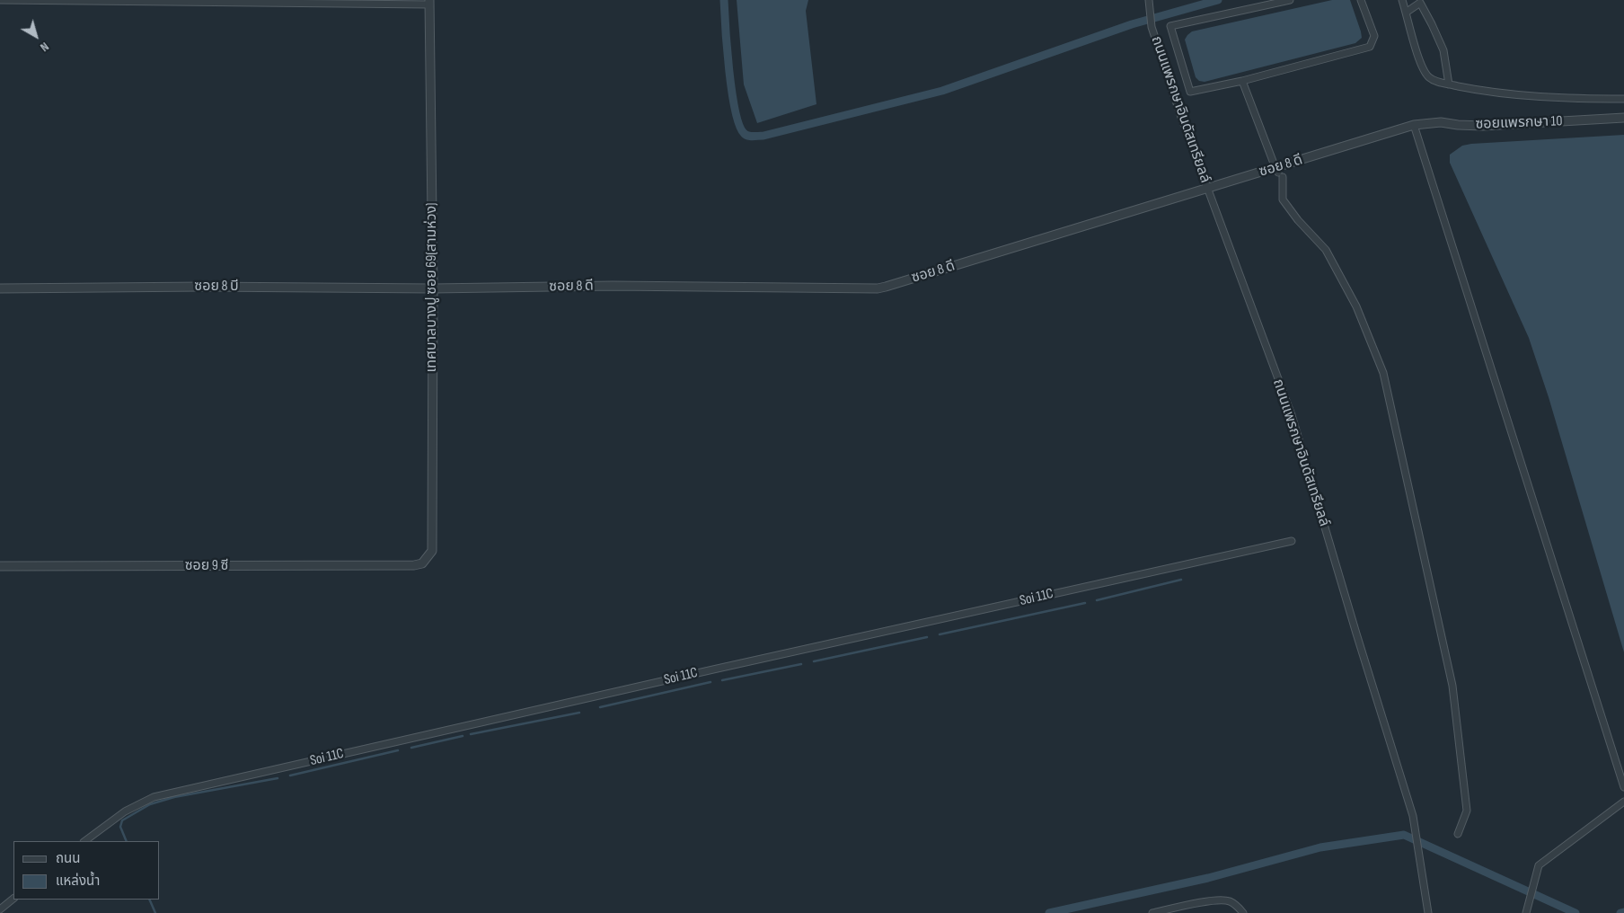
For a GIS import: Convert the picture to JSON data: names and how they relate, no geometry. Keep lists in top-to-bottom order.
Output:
{
  "streets": {
    "street": [
      "ถนนแพรกษาอินดัสเทรียลล์",
      "ซอยแพรกษา 10",
      "ซอย 8 ดี",
      "ซอย 8 บี",
      "เทศบาลบางปู ซอย 69(สามห่วง)",
      "ซอย 9 ซี",
      "Soi 11C"
    ]
  },
  "crossings": [
    ["ถนนแพรกษาอินดัสเทรียลล์", "ซอย 8 ดี"],
    ["ซอยแพรกษา 10", "ซอย 8 ดี"],
    ["ซอย 8 ดี", "ซอย 8 บี"],
    ["ซอย 8 ดี", "เทศบาลบางปู ซอย 69(สามห่วง)"],
    ["ซอย 8 บี", "เทศบาลบางปู ซอย 69(สามห่วง)"],
    ["เทศบาลบางปู ซอย 69(สามห่วง)", "ซอย 9 ซี"]
  ],
  "legend": ["ถนน", "แหล่งน้ำ"],
  "north": "bottom right"
}
